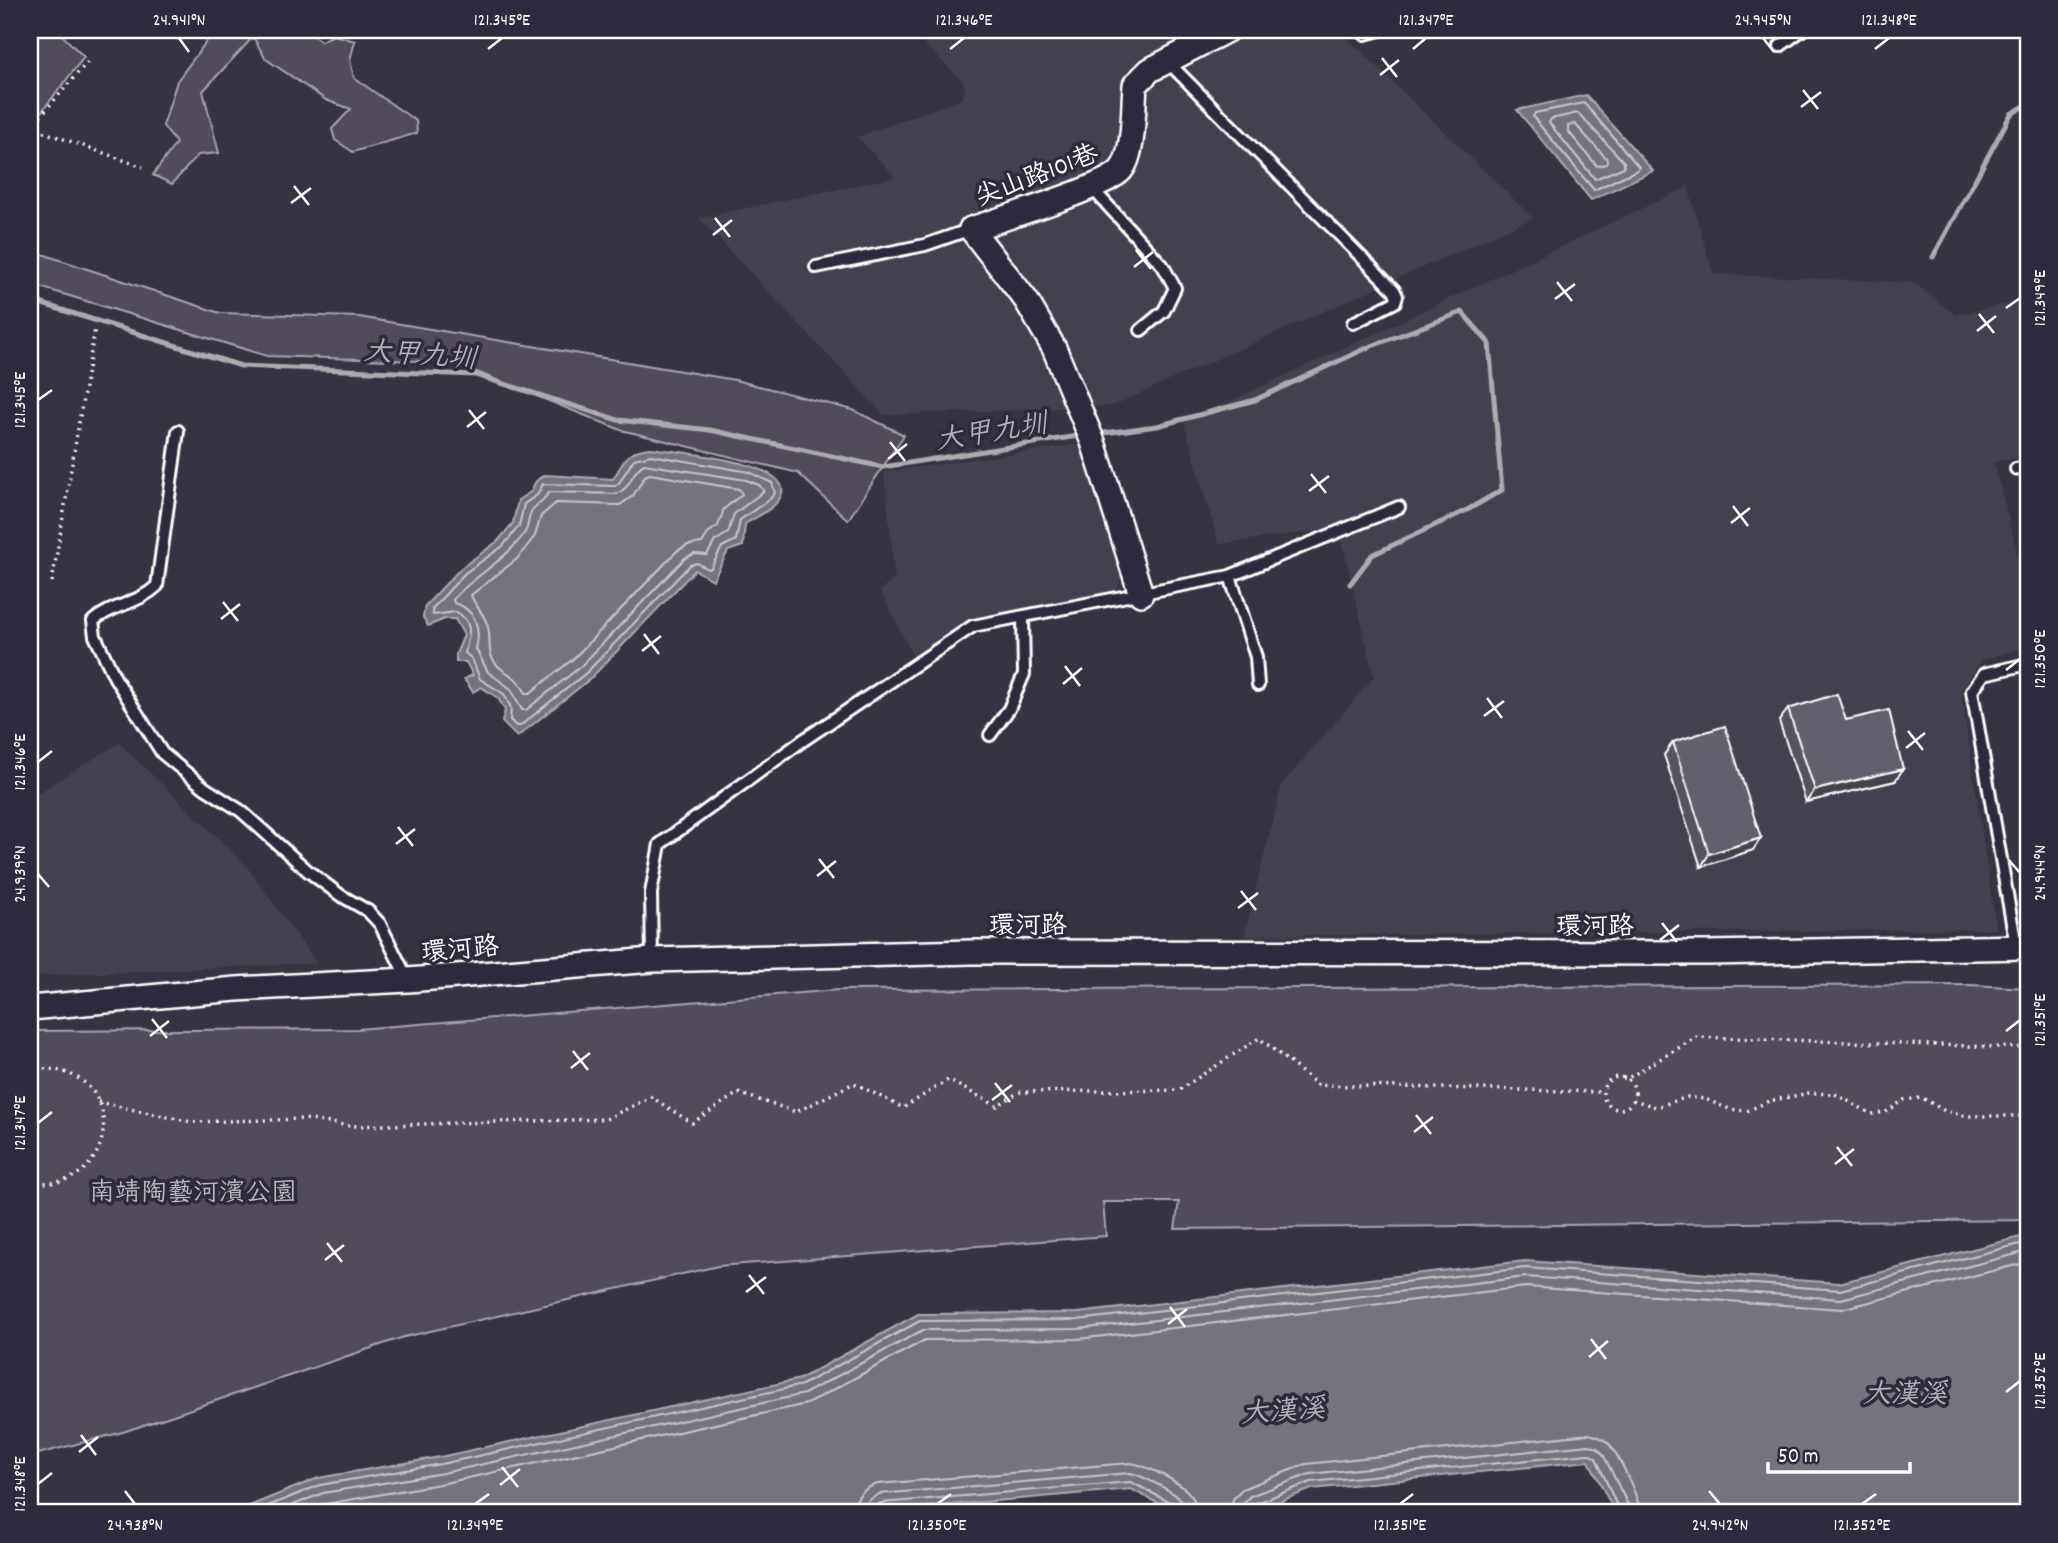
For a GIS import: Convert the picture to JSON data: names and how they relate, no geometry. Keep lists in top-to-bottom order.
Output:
{
  "streets": {
    "street": ["尖山路101巷", "環河路"]
  },
  "water": ["大甲九圳", "大漢溪"],
  "parks": ["南靖陶藝河濱公園"],
  "scale_bar": "50 m",
  "coordinates": [
    "24.941°N",
    "121.345°E",
    "121.346°E",
    "121.347°E",
    "24.945°N",
    "121.348°E",
    "121.349°E",
    "121.350°E",
    "24.944°N",
    "24.939°N",
    "121.351°E",
    "121.352°E",
    "24.938°N",
    "24.942°N"
  ]
}
